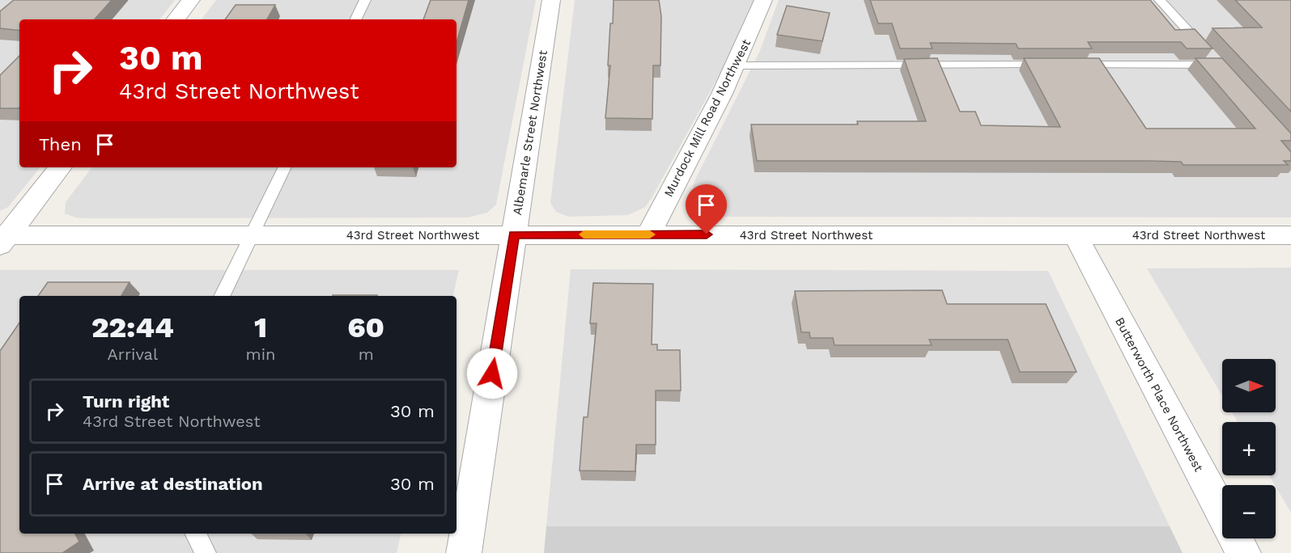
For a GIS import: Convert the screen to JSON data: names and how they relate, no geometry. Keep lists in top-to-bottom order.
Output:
{
  "streets": {
    "street": [
      "Murdock Mill Road Northwest",
      "Albemarle Street Northwest",
      "43rd Street Northwest",
      "Butterworth Place Northwest"
    ]
  },
  "crossings": [
    ["Murdock Mill Road Northwest", "43rd Street Northwest"],
    ["Albemarle Street Northwest", "43rd Street Northwest"],
    ["43rd Street Northwest", "Butterworth Place Northwest"]
  ],
  "north": "right",
  "page": {
    "turn": ["30 m", "43rd Street Northwest"],
    "then": "Then",
    "eta": [
      "22:44",
      "Arrival",
      "1",
      "min",
      "60",
      "m"
    ],
    "map_buttons": ["+", "−"],
    "list": [
      {
        "name": "Turn right",
        "note": "43rd Street Northwest",
        "value": "30 m"
      },
      {
        "name": "Arrive at destination",
        "value": "30 m"
      }
    ]
  }
}
